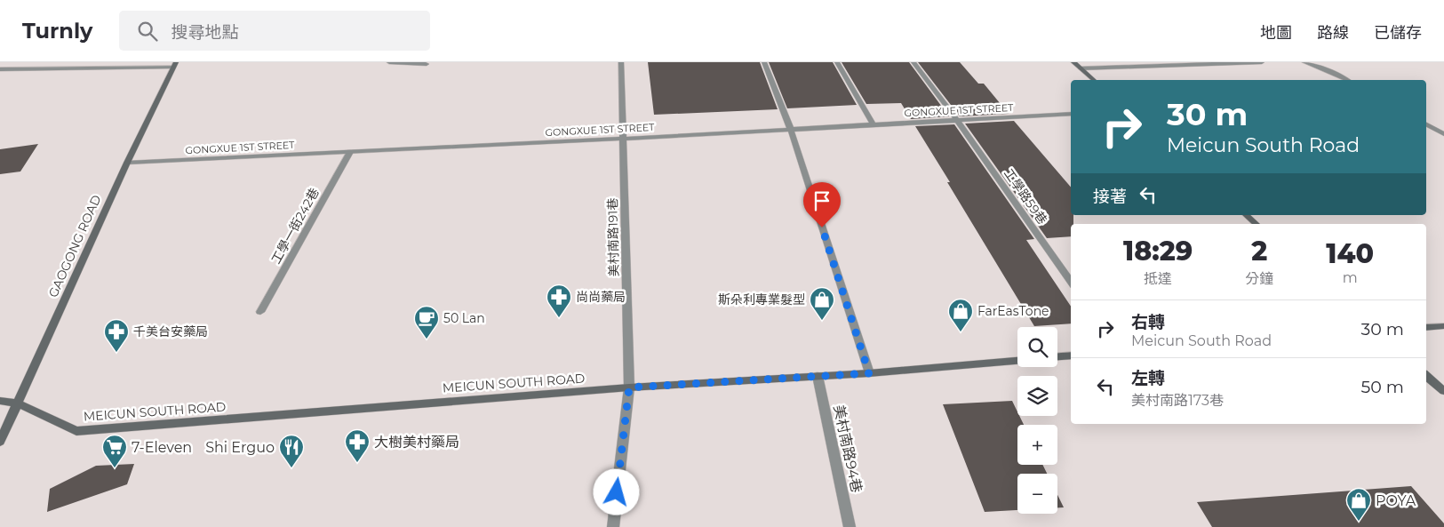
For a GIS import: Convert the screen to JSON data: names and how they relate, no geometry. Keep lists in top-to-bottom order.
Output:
{
  "streets": {
    "street": [
      "GONGXUE 1ST STREET",
      "工學路59巷",
      "工學一街242巷",
      "美村南路191巷",
      "GAOGONG ROAD",
      "MEICUN SOUTH ROAD",
      "美村南路94巷"
    ]
  },
  "crossings": [
    ["GONGXUE 1ST STREET", "工學路59巷"],
    ["GONGXUE 1ST STREET", "工學一街242巷"],
    ["GONGXUE 1ST STREET", "美村南路191巷"],
    ["GONGXUE 1ST STREET", "GAOGONG ROAD"],
    ["美村南路191巷", "MEICUN SOUTH ROAD"],
    ["GAOGONG ROAD", "MEICUN SOUTH ROAD"],
    ["MEICUN SOUTH ROAD", "美村南路94巷"]
  ],
  "places": {
    "pharmacy": ["尚尚藥局", "千美台安藥局", "大樹美村藥局"],
    "shop": ["斯朵利專業髮型", "FarEasTone", "POYA"],
    "cafe": ["50 Lan"],
    "supermarket": ["7-Eleven"],
    "restaurant": ["Shi Erguo"]
  },
  "page": {
    "header": "Turnly",
    "search": "搜尋地點",
    "nav": ["地圖", "路線", "已儲存"],
    "turn": ["30 m", "Meicun South Road"],
    "then": "接著",
    "eta": [
      "18:29",
      "抵達",
      "2",
      "分鐘",
      "140",
      "m"
    ],
    "list": [
      {
        "name": "右轉",
        "note": "Meicun South Road",
        "value": "30 m"
      },
      {
        "name": "左轉",
        "note": "美村南路173巷",
        "value": "50 m"
      }
    ],
    "map_buttons": ["+", "−"]
  }
}
